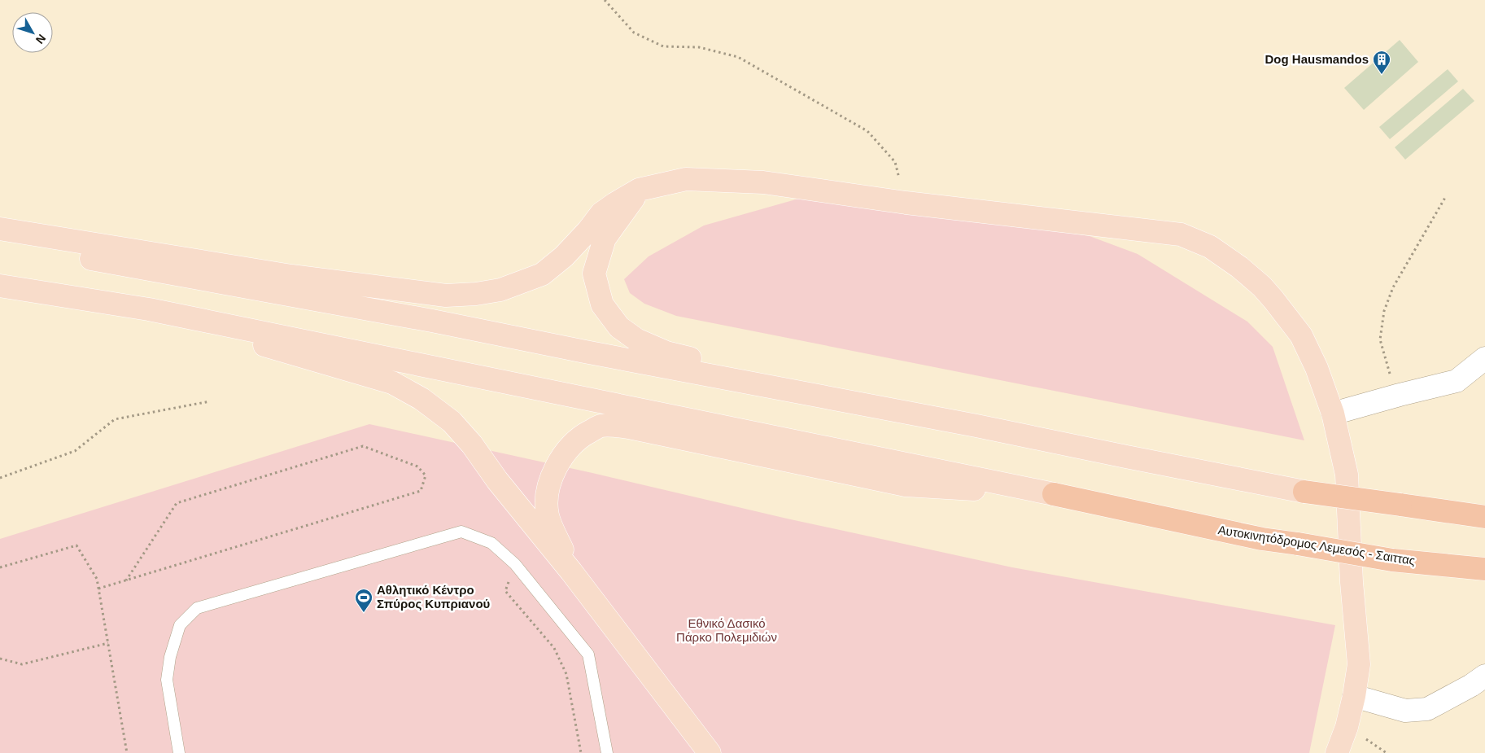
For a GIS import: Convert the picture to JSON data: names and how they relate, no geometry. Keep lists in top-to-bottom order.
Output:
{
  "streets": {
    "highway": ["Αυτοκινητόδρομος Λεμεσός - Σαιττας"]
  },
  "parks": ["Εθνικό Δασικό Πάρκο Πολεμιδιών"],
  "places": {
    "building": ["Dog Hausmandos"],
    "sports": ["Αθλητικό Κέντρο Σπύρος Κυπριανού"]
  },
  "north": "bottom right"
}
